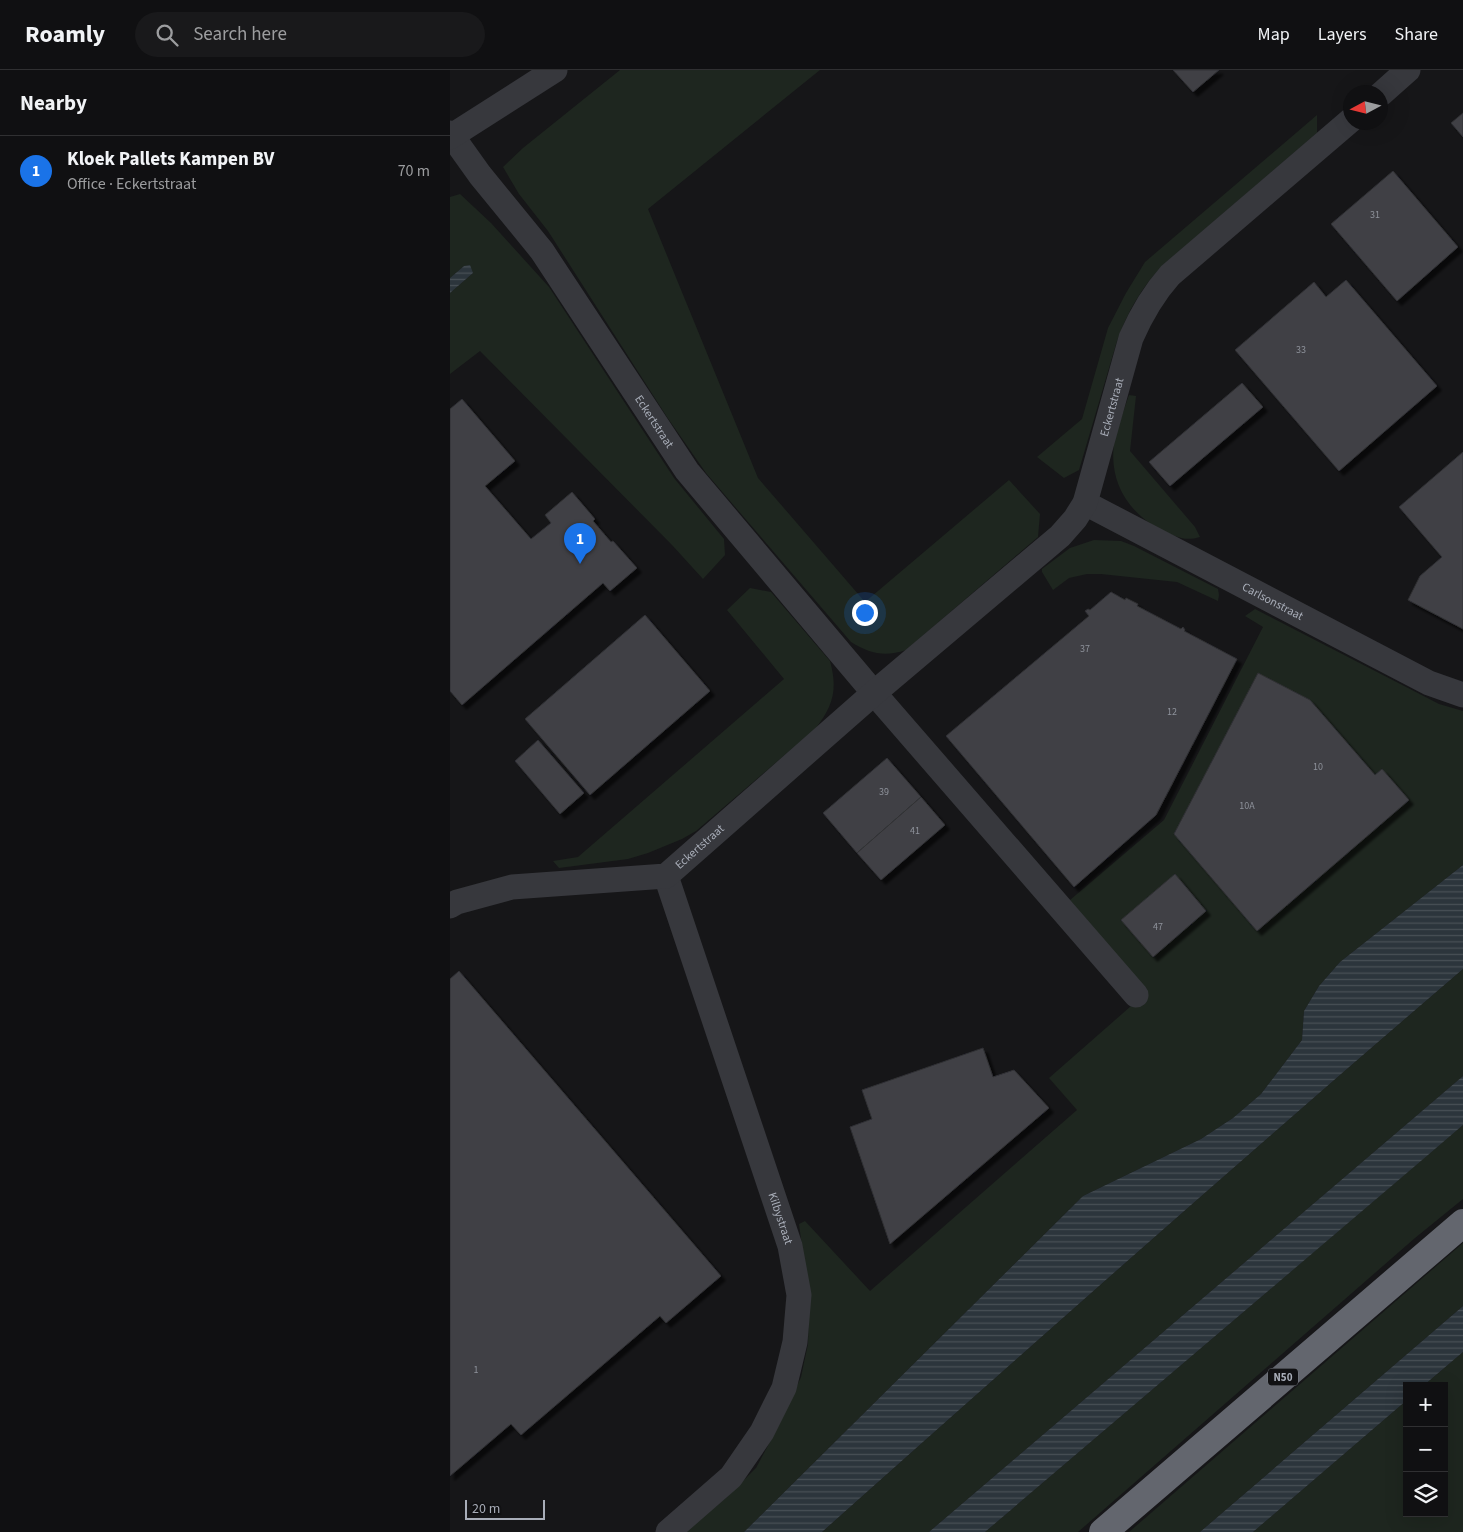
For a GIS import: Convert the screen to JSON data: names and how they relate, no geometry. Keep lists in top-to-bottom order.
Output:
{
  "streets": {
    "highway": ["N50"],
    "street": ["Eckertstraat", "Carlsonstraat", "Kilbystraat"]
  },
  "crossings": [
    ["Eckertstraat", "Carlsonstraat"],
    ["Eckertstraat", "Kilbystraat"]
  ],
  "house_numbers": [
    "31",
    "33",
    "37",
    "12",
    "10",
    "39",
    "10A",
    "41",
    "47",
    "1"
  ],
  "scale_bar": "20 m",
  "north": "left",
  "page": {
    "header": "Roamly",
    "search": "Search here",
    "nav": ["Map", "Layers", "Share"],
    "heading": "Nearby",
    "list": [
      {
        "mark": "1",
        "name": "Kloek Pallets Kampen BV",
        "note": "Office · Eckertstraat",
        "value": "70 m"
      }
    ],
    "pins": "1",
    "map_buttons": ["+", "−"],
    "scale": "20 m"
  }
}
